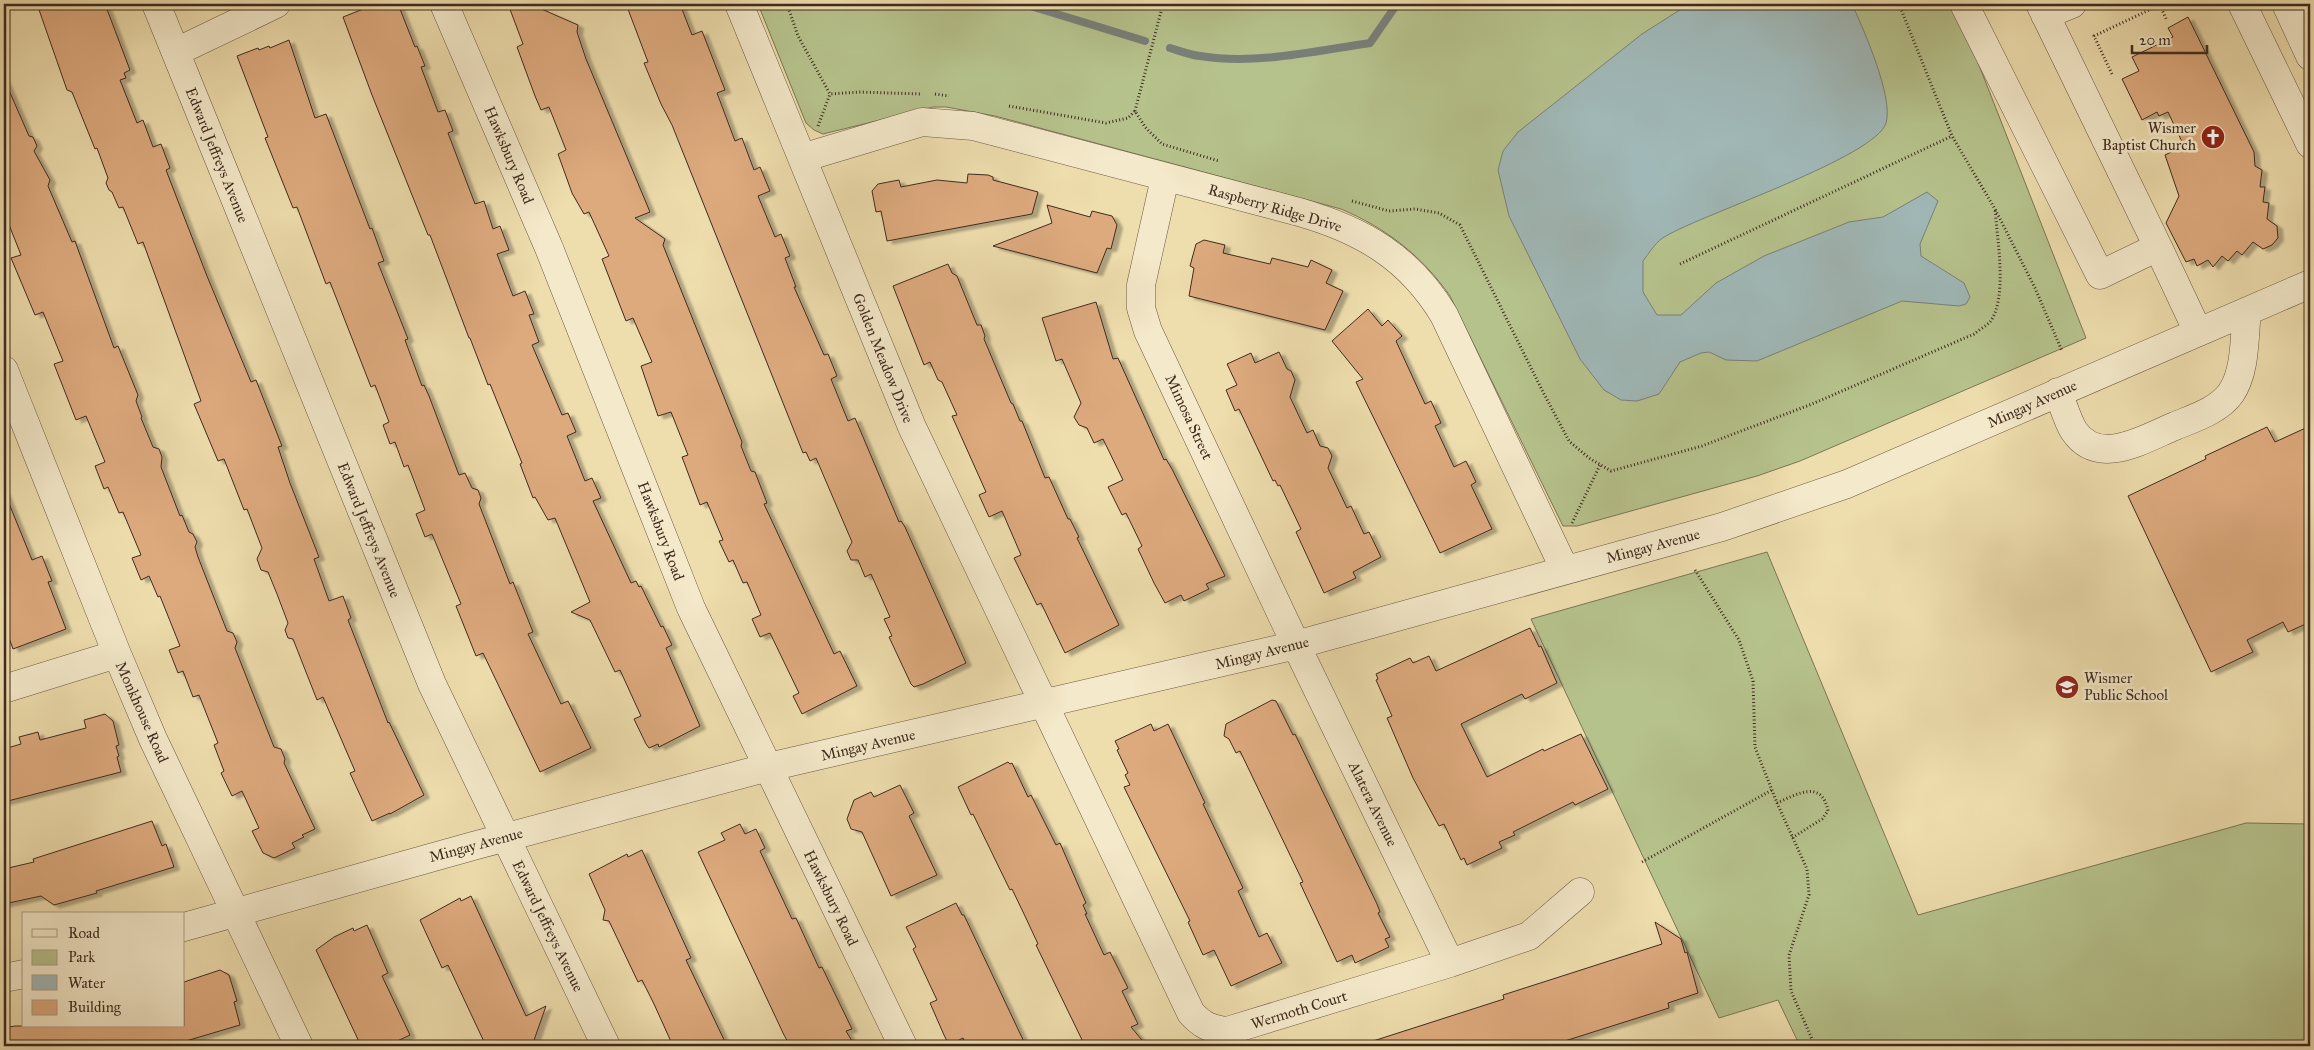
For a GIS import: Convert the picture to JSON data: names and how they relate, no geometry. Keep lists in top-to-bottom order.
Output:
{
  "streets": {
    "street": [
      "Edward Jeffreys Avenue",
      "Hawksbury Road",
      "Raspberry Ridge Drive",
      "Golden Meadow Drive",
      "Mingay Avenue",
      "Mimosa Street",
      "Monkhouse Road",
      "Alatera Avenue",
      "Wermoth Court"
    ]
  },
  "crossings": [
    ["Edward Jeffreys Avenue", "Mingay Avenue"],
    ["Hawksbury Road", "Mingay Avenue"],
    ["Raspberry Ridge Drive", "Golden Meadow Drive"],
    ["Raspberry Ridge Drive", "Mingay Avenue"],
    ["Raspberry Ridge Drive", "Mimosa Street"],
    ["Golden Meadow Drive", "Mingay Avenue"],
    ["Golden Meadow Drive", "Wermoth Court"],
    ["Mingay Avenue", "Mimosa Street"],
    ["Mingay Avenue", "Monkhouse Road"],
    ["Mingay Avenue", "Alatera Avenue"],
    ["Mingay Avenue", "Wermoth Court"],
    ["Mimosa Street", "Alatera Avenue"],
    ["Alatera Avenue", "Wermoth Court"]
  ],
  "places": {
    "church": ["Wismer Baptist Church"],
    "school or university": ["Wismer Public School"]
  },
  "legend": [
    "Road",
    "Park",
    "Water",
    "Building"
  ],
  "scale_bar": "20 m"
}
